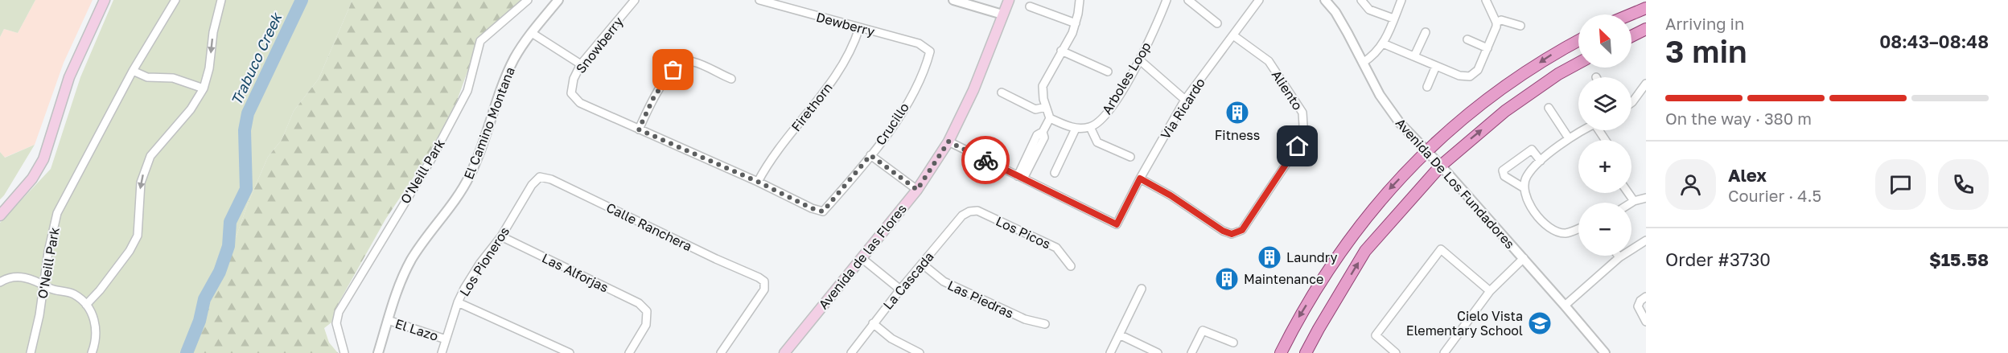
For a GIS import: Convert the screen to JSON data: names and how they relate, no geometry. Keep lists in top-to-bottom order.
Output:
{
  "streets": {
    "main road": ["Avenida de las Flores"],
    "street": [
      "Dewberry",
      "Snowberry",
      "Arboles Loop",
      "Aliento",
      "Firethorn",
      "Via Ricardo",
      "El Camino Montana",
      "Crucillo",
      "O'Neill Park",
      "Avenida De Los Fundadores",
      "Calle Ranchera",
      "Los Picos",
      "Los Pioneros",
      "Las Alforjas",
      "La Cascada",
      "Las Piedras",
      "El Lazo"
    ]
  },
  "crossings": [
    ["Dewberry", "Firethorn"],
    ["Dewberry", "Crucillo"],
    ["Aliento", "Via Ricardo"],
    ["Firethorn", "Crucillo"],
    ["El Camino Montana", "El Lazo"],
    ["Calle Ranchera", "Los Pioneros"],
    ["Los Picos", "La Cascada"],
    ["Los Pioneros", "Las Alforjas"],
    ["Los Pioneros", "El Lazo"],
    ["La Cascada", "Las Piedras"]
  ],
  "water": ["Trabuco Creek"],
  "places": {
    "building": ["Fitness", "Laundry", "Maintenance"],
    "school or university": ["Cielo Vista Elementary School"]
  },
  "north": "top left",
  "page": {
    "heading": ["3 min", "Arriving in", "08:43–08:48"],
    "panel": [
      "Alex",
      "Courier · 4.5",
      "Order #3730",
      "$15.58"
    ],
    "map_buttons": ["+", "−"],
    "bar": "On the way · 380 m"
  }
}
